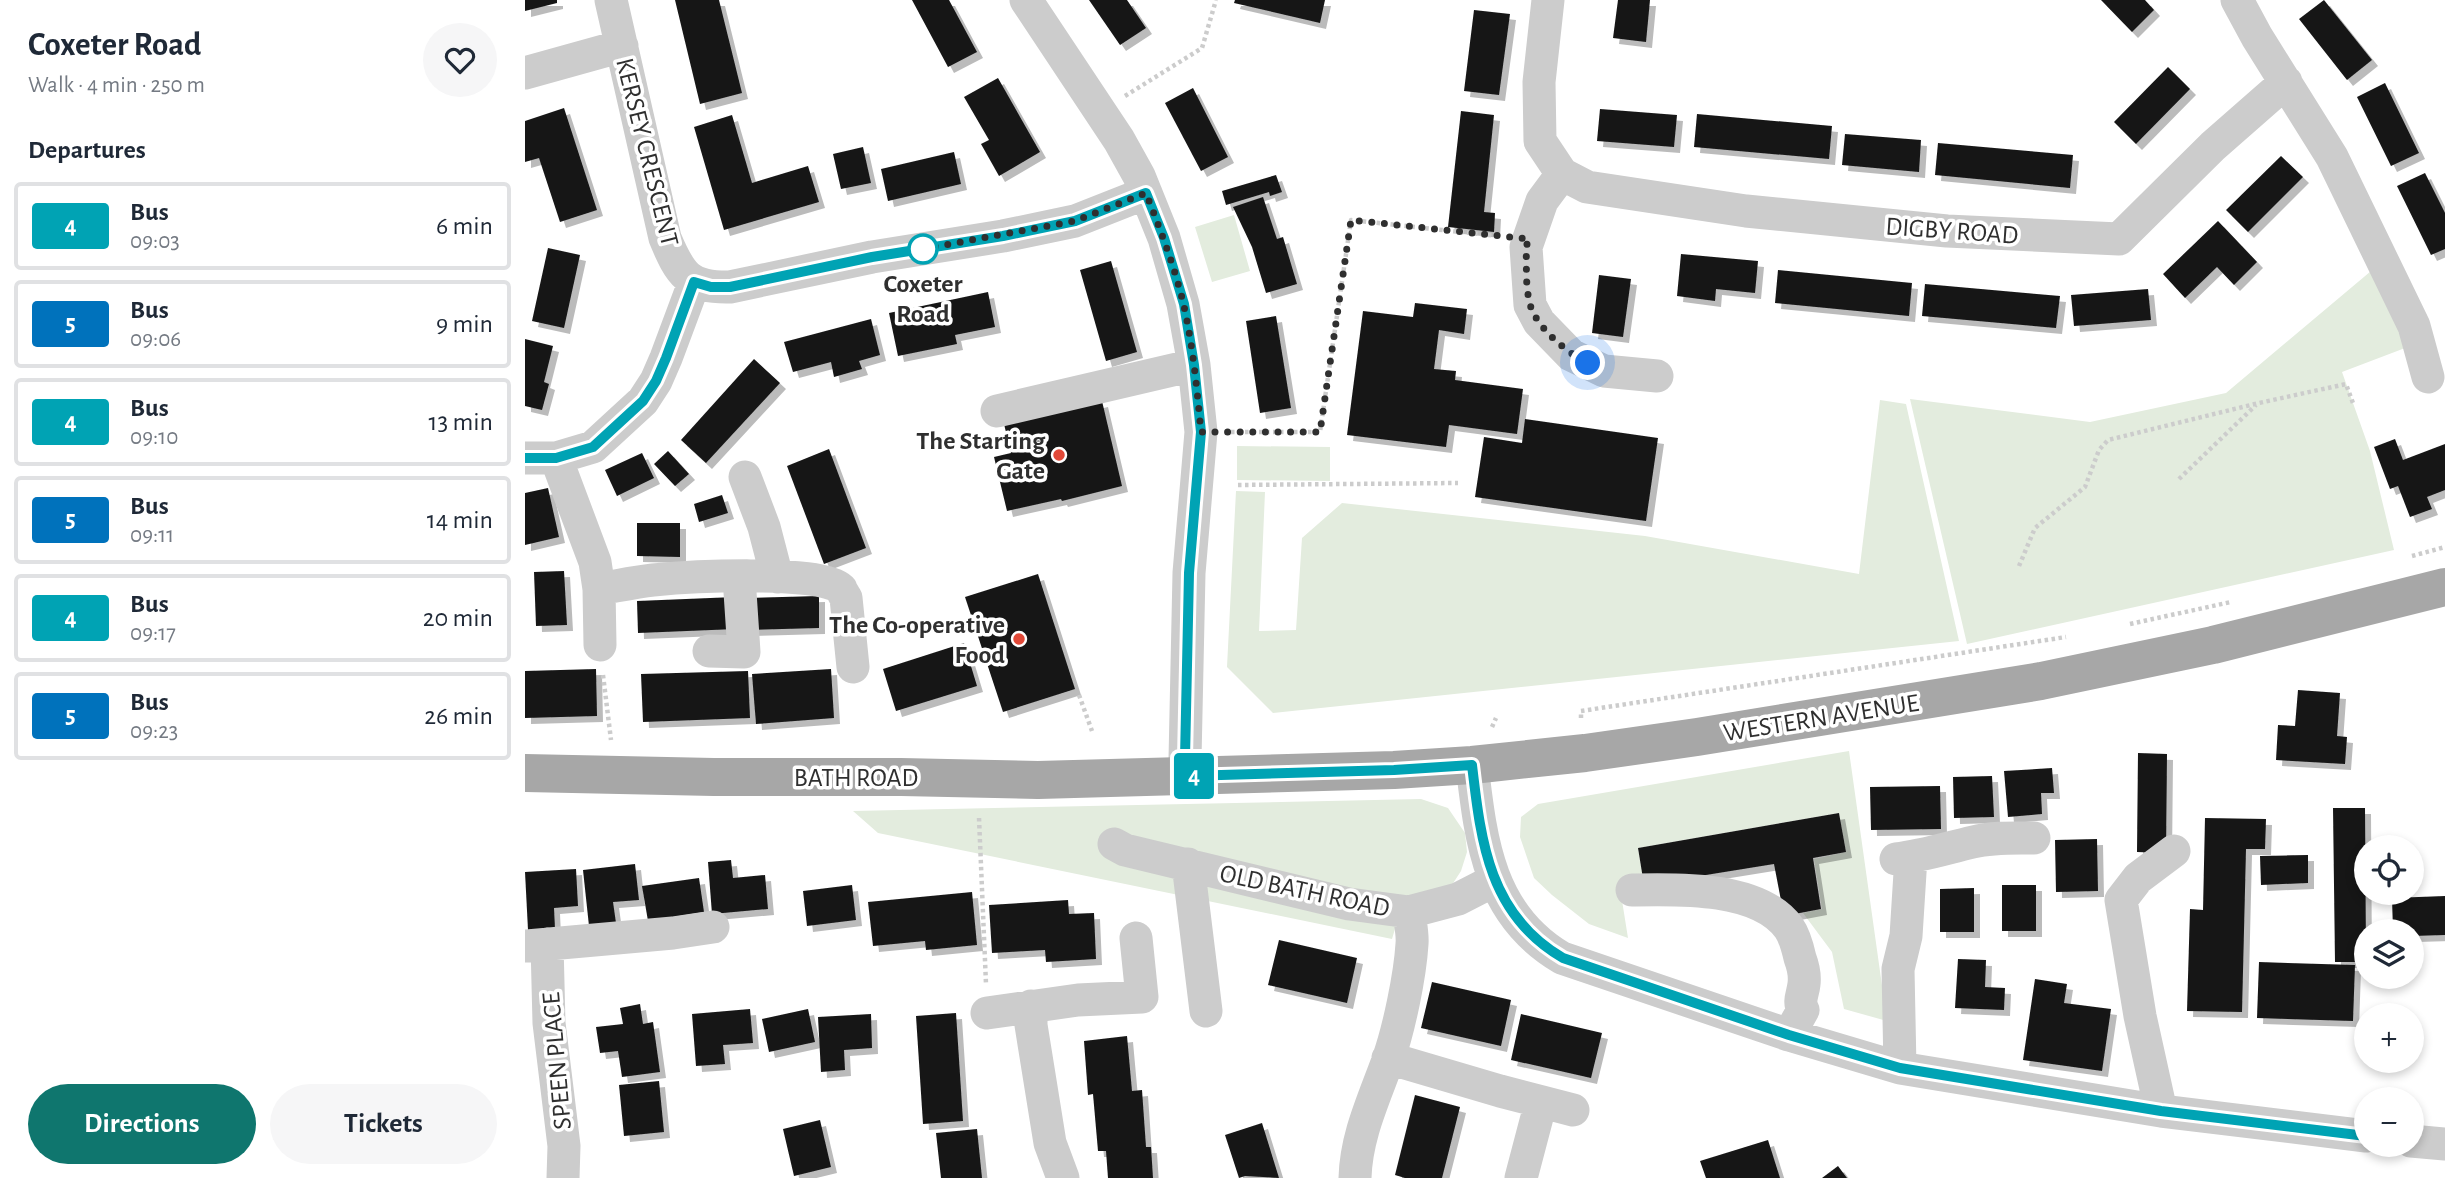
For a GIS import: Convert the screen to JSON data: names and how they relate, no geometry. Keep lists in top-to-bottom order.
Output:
{
  "streets": {
    "main road": ["WESTERN AVENUE", "BATH ROAD"],
    "street": [
      "KERSEY CRESCENT",
      "DIGBY ROAD",
      "OLD BATH ROAD",
      "SPEEN PLACE"
    ]
  },
  "crossings": [
    ["WESTERN AVENUE", "BATH ROAD"]
  ],
  "places": ["Coxeter Road", "The Starting Gate", "The Co-operative Food"],
  "lines": ["bus line 4"],
  "page": {
    "heading": [
      ["Coxeter Road", "Walk · 4 min · 250 m"],
      "Departures"
    ],
    "on_map": "4",
    "list": [
      {
        "mark": "4",
        "name": "Bus",
        "note": "09:03",
        "value": "6 min"
      },
      {
        "mark": "5",
        "name": "Bus",
        "note": "09:06",
        "value": "9 min"
      },
      {
        "mark": "4",
        "name": "Bus",
        "note": "09:10",
        "value": "13 min"
      },
      {
        "mark": "5",
        "name": "Bus",
        "note": "09:11",
        "value": "14 min"
      },
      {
        "mark": "4",
        "name": "Bus",
        "note": "09:17",
        "value": "20 min"
      },
      {
        "mark": "5",
        "name": "Bus",
        "note": "09:23",
        "value": "26 min"
      }
    ],
    "map_buttons": ["+", "−"],
    "buttons": ["Directions", "Tickets"]
  }
}
